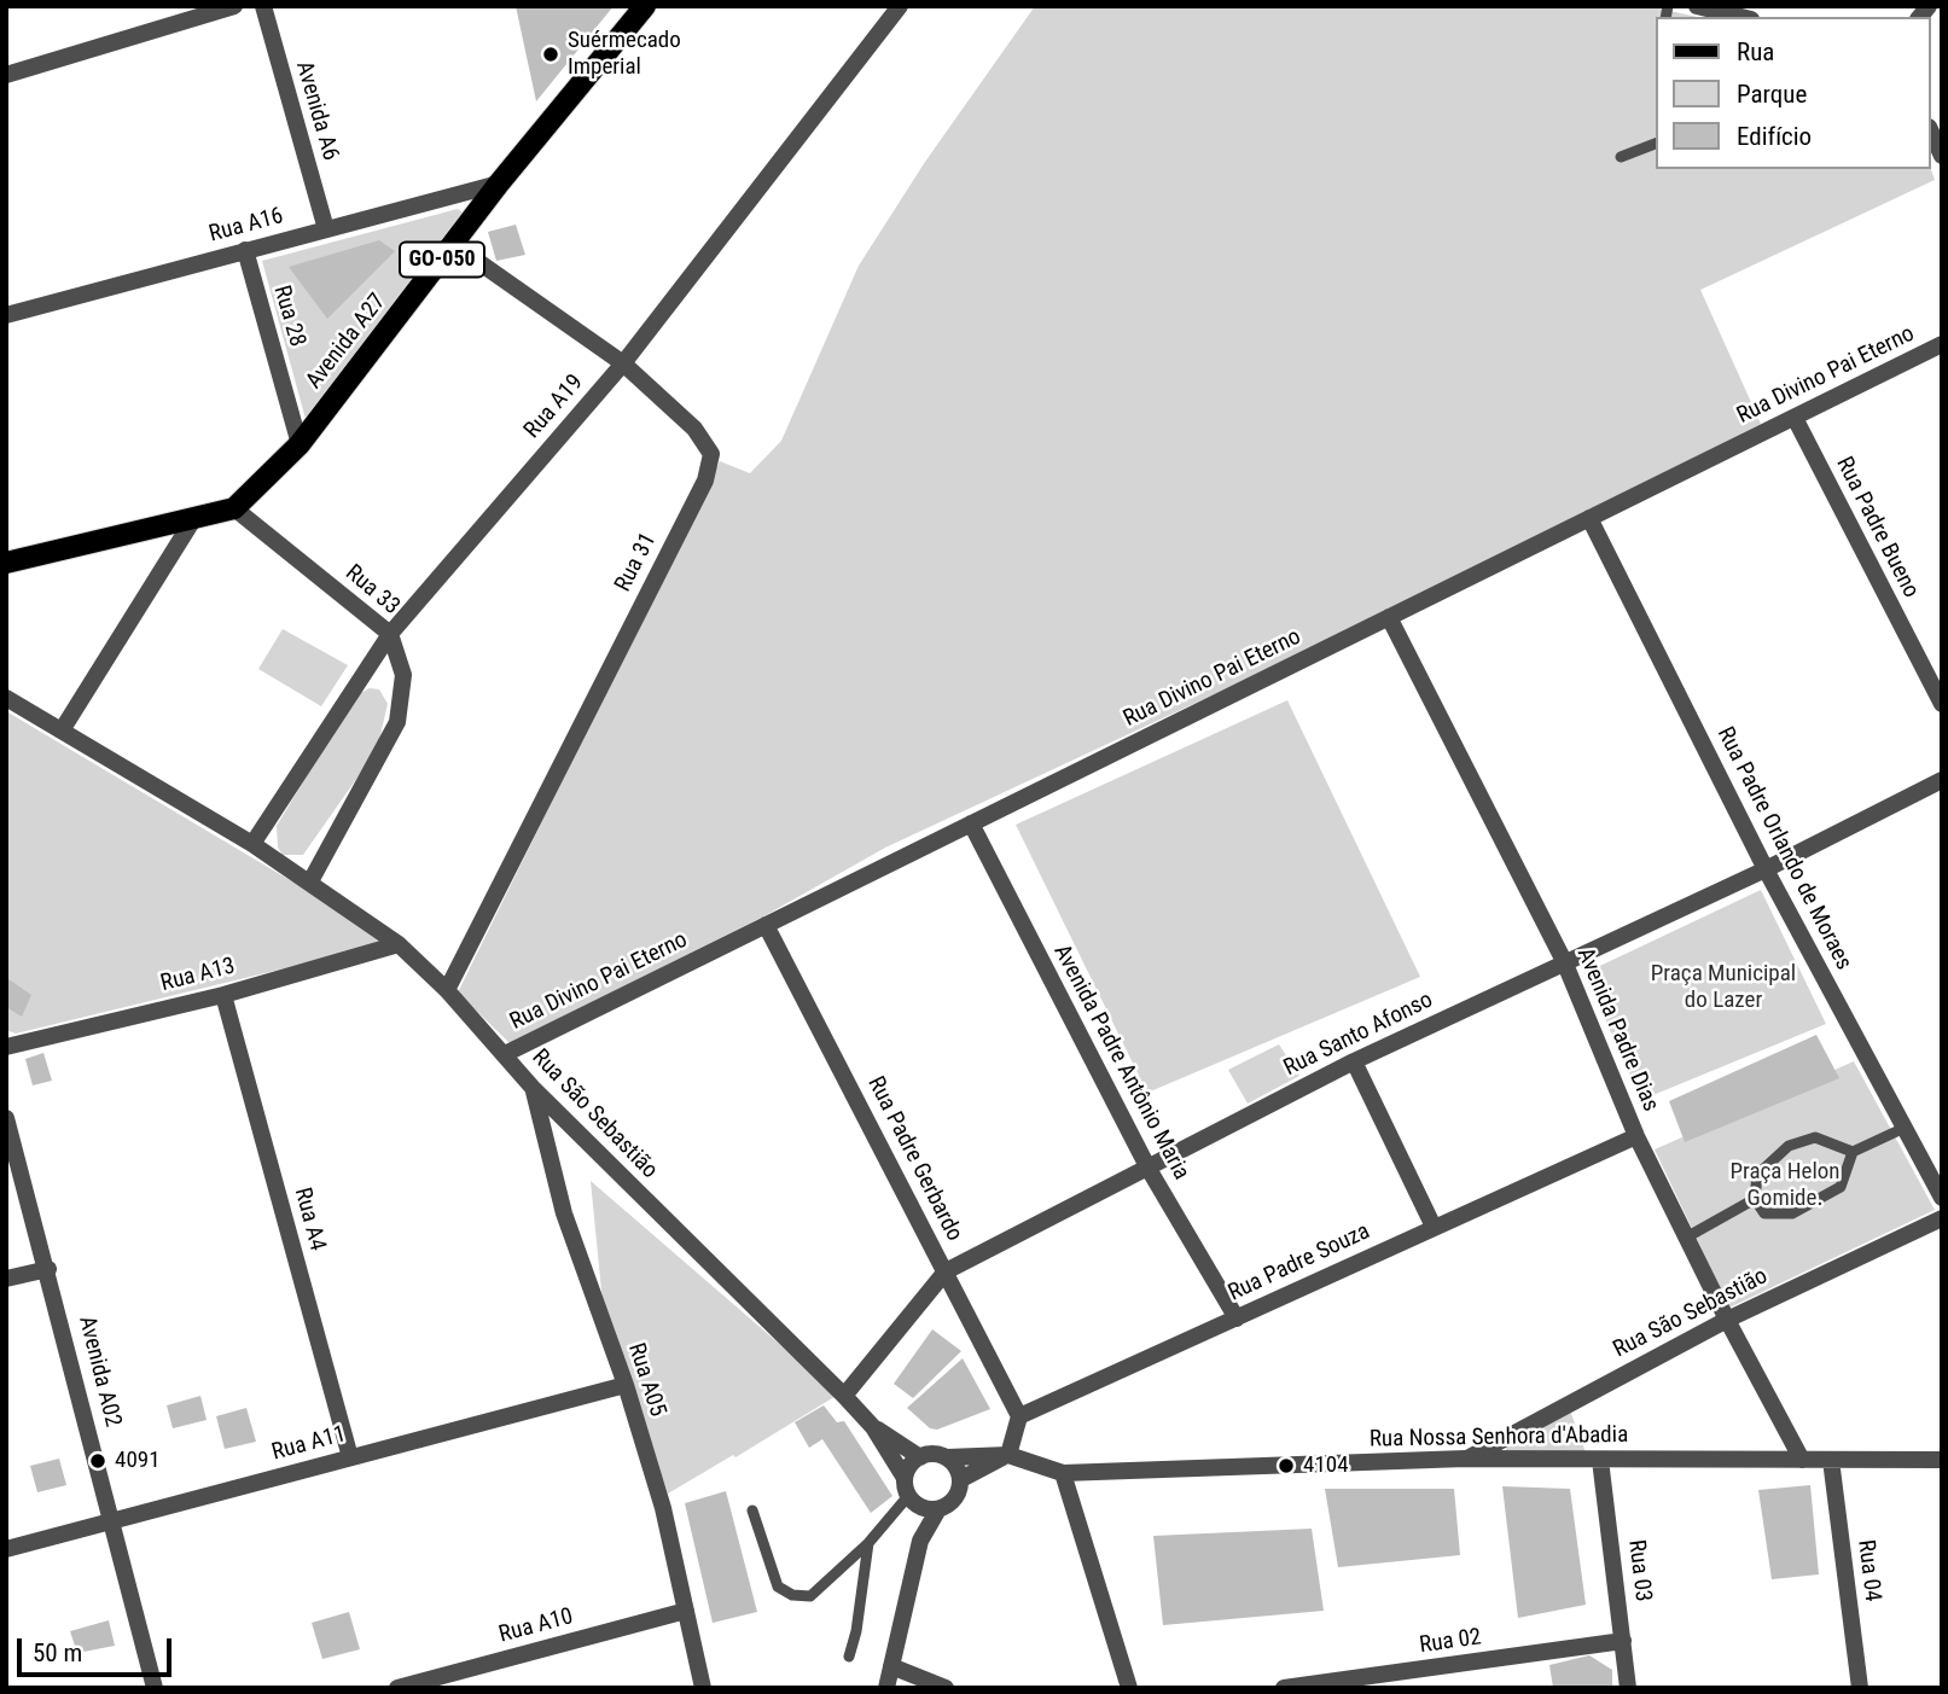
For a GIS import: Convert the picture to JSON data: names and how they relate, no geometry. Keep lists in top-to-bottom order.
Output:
{
  "streets": {
    "main road": ["GO-050", "Avenida A27"],
    "street": [
      "Avenida A6",
      "Rua A16",
      "Rua 28",
      "Rua Divino Pai Eterno",
      "Rua A19",
      "Rua Padre Bueno",
      "Rua 31",
      "Rua 33",
      "Rua Padre Orlando de Moraes",
      "Rua A13",
      "Avenida Padre Dias",
      "Rua Santo Afonso",
      "Avenida Padre Antônio Maria",
      "Rua São Sebastião",
      "Rua Padre Gerbardo",
      "Rua A4",
      "Rua Padre Souza",
      "Avenida A02",
      "Rua A05",
      "Rua Nossa Senhora d'Abadia",
      "Rua A11",
      "Rua 03",
      "Rua 04",
      "Rua A10",
      "Rua 02"
    ]
  },
  "crossings": [
    ["Avenida A6", "Rua A16"],
    ["Rua A16", "Rua 28"],
    ["Rua A16", "Avenida A27"],
    ["Rua 28", "Avenida A27"],
    ["Avenida A27", "Rua 31"],
    ["Avenida A27", "Rua 33"],
    ["Rua Divino Pai Eterno", "Rua Padre Bueno"],
    ["Rua Divino Pai Eterno", "Rua Padre Orlando de Moraes"],
    ["Rua Divino Pai Eterno", "Avenida Padre Dias"],
    ["Rua Divino Pai Eterno", "Avenida Padre Antônio Maria"],
    ["Rua Divino Pai Eterno", "Rua São Sebastião"],
    ["Rua Divino Pai Eterno", "Rua Padre Gerbardo"],
    ["Rua A19", "Rua 31"],
    ["Rua A19", "Rua 33"],
    ["Rua A19", "Rua São Sebastião"],
    ["Rua 31", "Rua São Sebastião"],
    ["Rua 33", "Rua São Sebastião"],
    ["Rua Padre Orlando de Moraes", "Rua Santo Afonso"],
    ["Rua A13", "Rua São Sebastião"],
    ["Rua A13", "Rua A4"],
    ["Avenida Padre Dias", "Rua Santo Afonso"],
    ["Avenida Padre Dias", "Rua São Sebastião"],
    ["Avenida Padre Dias", "Rua Padre Souza"],
    ["Avenida Padre Dias", "Rua Nossa Senhora d'Abadia"],
    ["Rua Santo Afonso", "Avenida Padre Antônio Maria"],
    ["Rua Santo Afonso", "Rua São Sebastião"],
    ["Rua Santo Afonso", "Rua Padre Gerbardo"],
    ["Avenida Padre Antônio Maria", "Rua Padre Souza"],
    ["Rua São Sebastião", "Rua A05"],
    ["Rua São Sebastião", "Rua Nossa Senhora d'Abadia"],
    ["Rua Padre Gerbardo", "Rua Padre Souza"],
    ["Rua A4", "Rua A11"],
    ["Avenida A02", "Rua A11"],
    ["Rua A05", "Rua A11"],
    ["Rua A05", "Rua A10"],
    ["Rua Nossa Senhora d'Abadia", "Rua 03"],
    ["Rua Nossa Senhora d'Abadia", "Rua 04"],
    ["Rua 03", "Rua 02"]
  ],
  "parks": ["Praça Municipal do Lazer", "Praça Helon Gomide."],
  "places": ["Suérmecado Imperial", "4091", "4104"],
  "legend": ["Rua", "Parque", "Edifício"],
  "scale_bar": "50 m"
}
